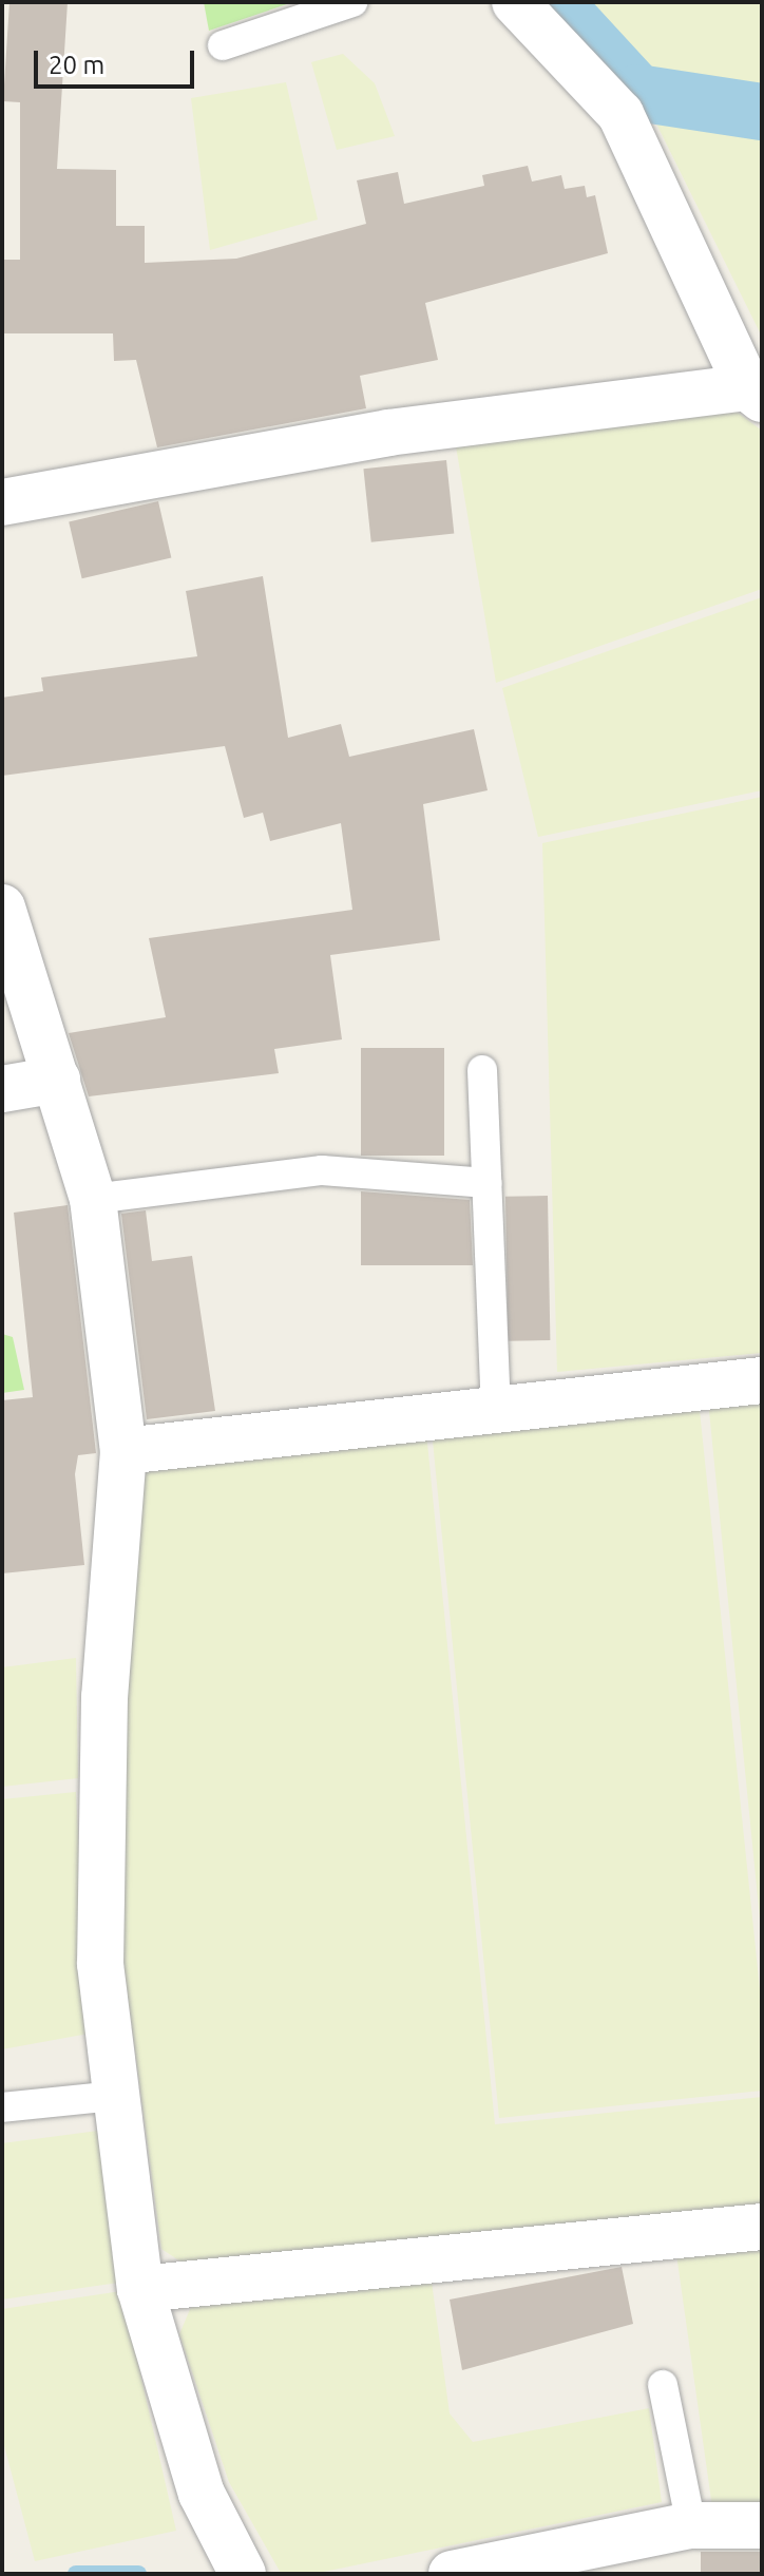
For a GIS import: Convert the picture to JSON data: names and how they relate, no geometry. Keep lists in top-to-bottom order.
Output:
{
  "scale_bar": "20 m"
}
